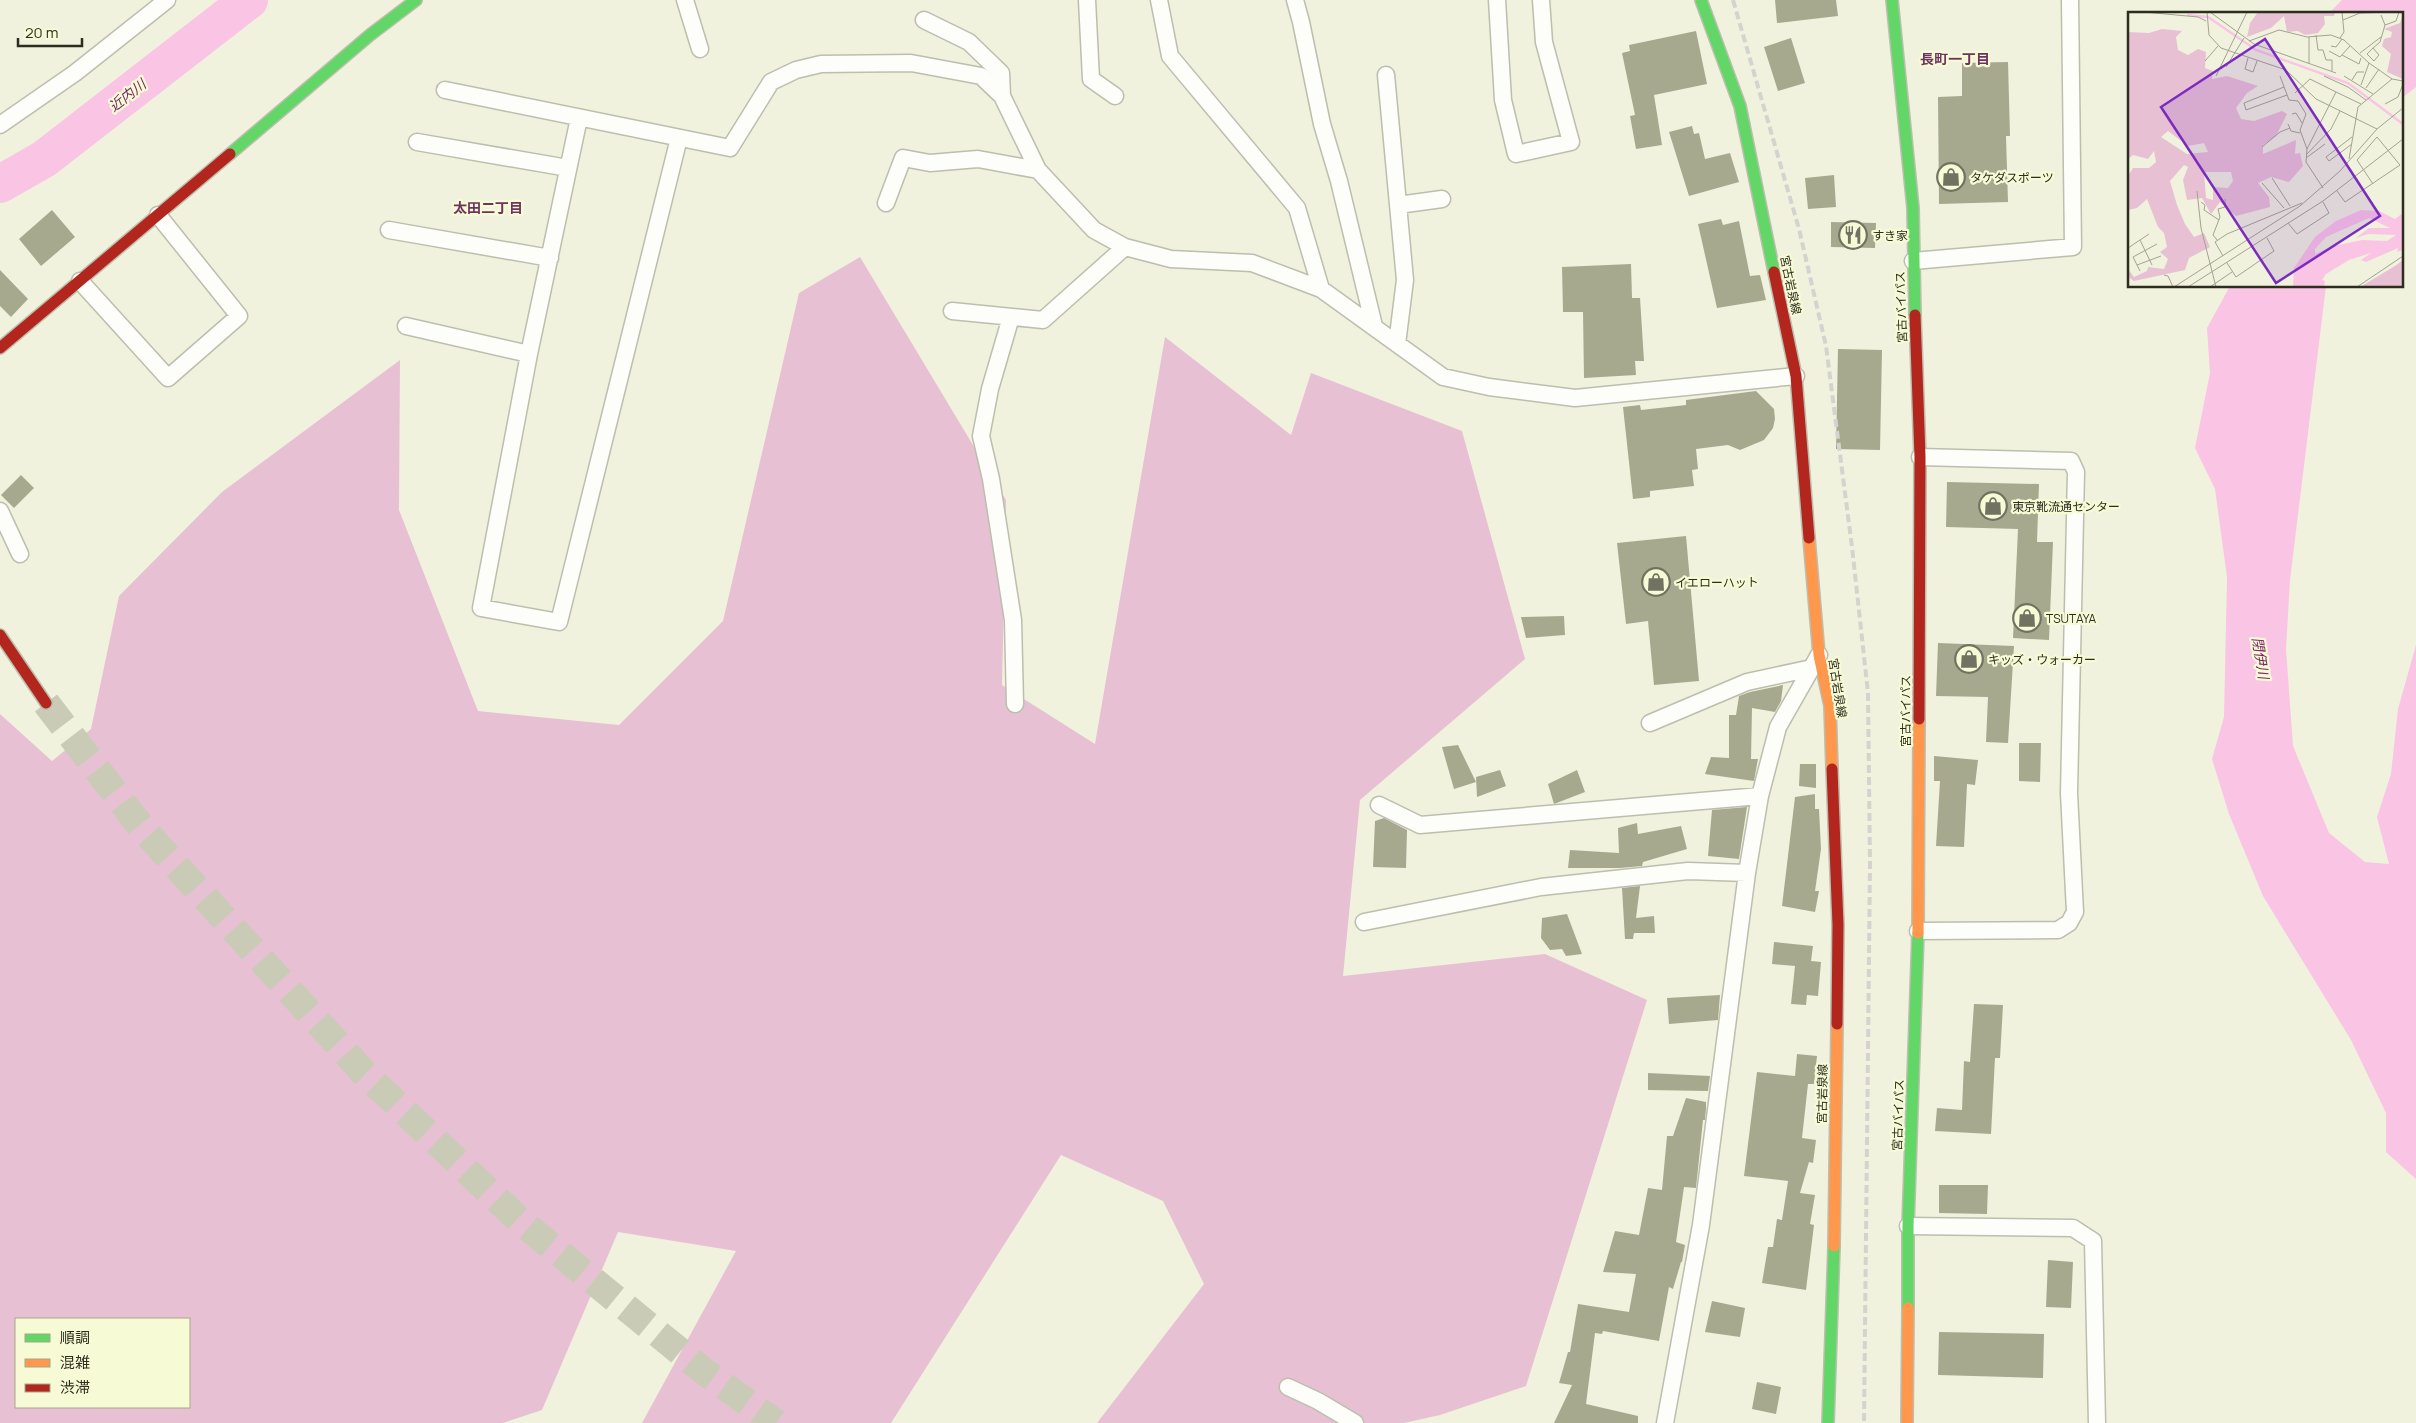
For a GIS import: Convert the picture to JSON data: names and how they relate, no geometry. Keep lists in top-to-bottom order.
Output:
{
  "streets": {
    "main road": ["宮古岩泉線", "宮古バイパス"]
  },
  "districts": ["長町一丁目", "太田二丁目"],
  "water": ["近内川", "閉伊川"],
  "places": {
    "shop": [
      "タケダスポーツ",
      "東京靴流通センター",
      "イエローハット",
      "TSUTAYA",
      "キッズ・ウォーカー"
    ],
    "restaurant": ["すき家"]
  },
  "legend": ["順調", "混雑", "渋滞"],
  "scale_bar": "20 m"
}
